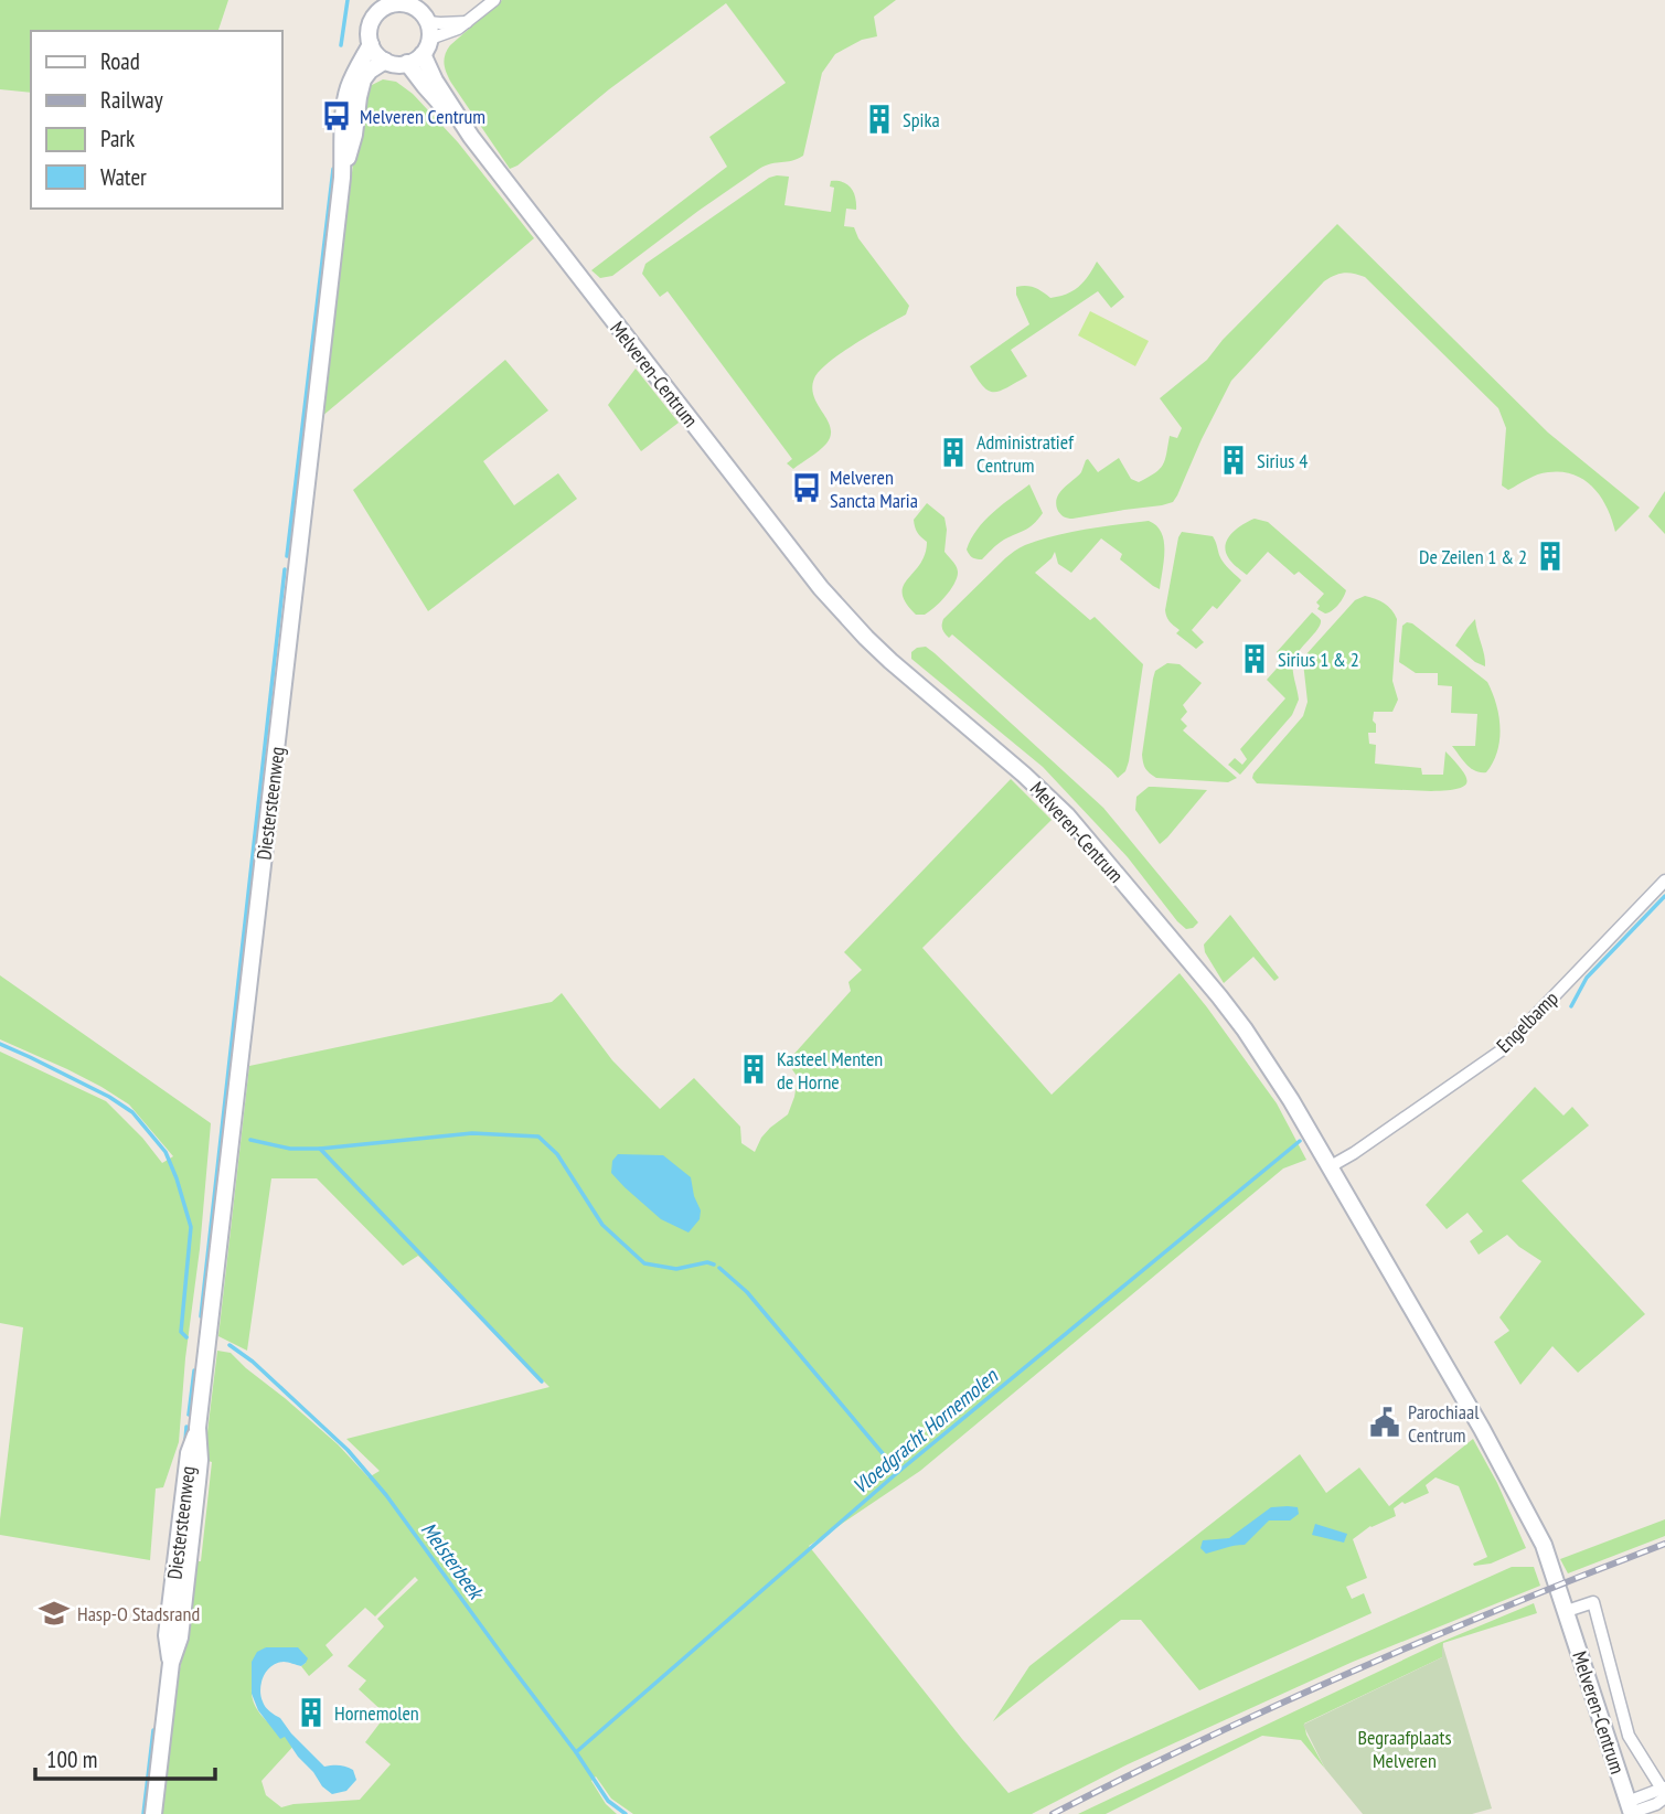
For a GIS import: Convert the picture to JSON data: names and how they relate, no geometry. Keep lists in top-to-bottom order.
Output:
{
  "streets": {
    "main road": ["Melveren-Centrum", "Diestersteenweg"],
    "street": ["Engelbamp"]
  },
  "crossings": [
    ["Melveren-Centrum", "Diestersteenweg"],
    ["Melveren-Centrum", "Engelbamp"]
  ],
  "water": ["Vloedgracht Hornemolen", "Melsterbeek"],
  "parks": ["Begraafplaats Melveren"],
  "places": {
    "bus stop": ["Melveren Centrum", "Melveren Sancta Maria"],
    "building": [
      "Spika",
      "Administratief Centrum",
      "Sirius 4",
      "De Zeilen 1 & 2",
      "Sirius 1 & 2",
      "Kasteel Menten de Horne",
      "Hornemolen"
    ],
    "public building": ["Parochiaal Centrum"],
    "school or university": ["Hasp-O Stadsrand"]
  },
  "legend": [
    "Road",
    "Railway",
    "Park",
    "Water"
  ],
  "scale_bar": "100 m"
}
